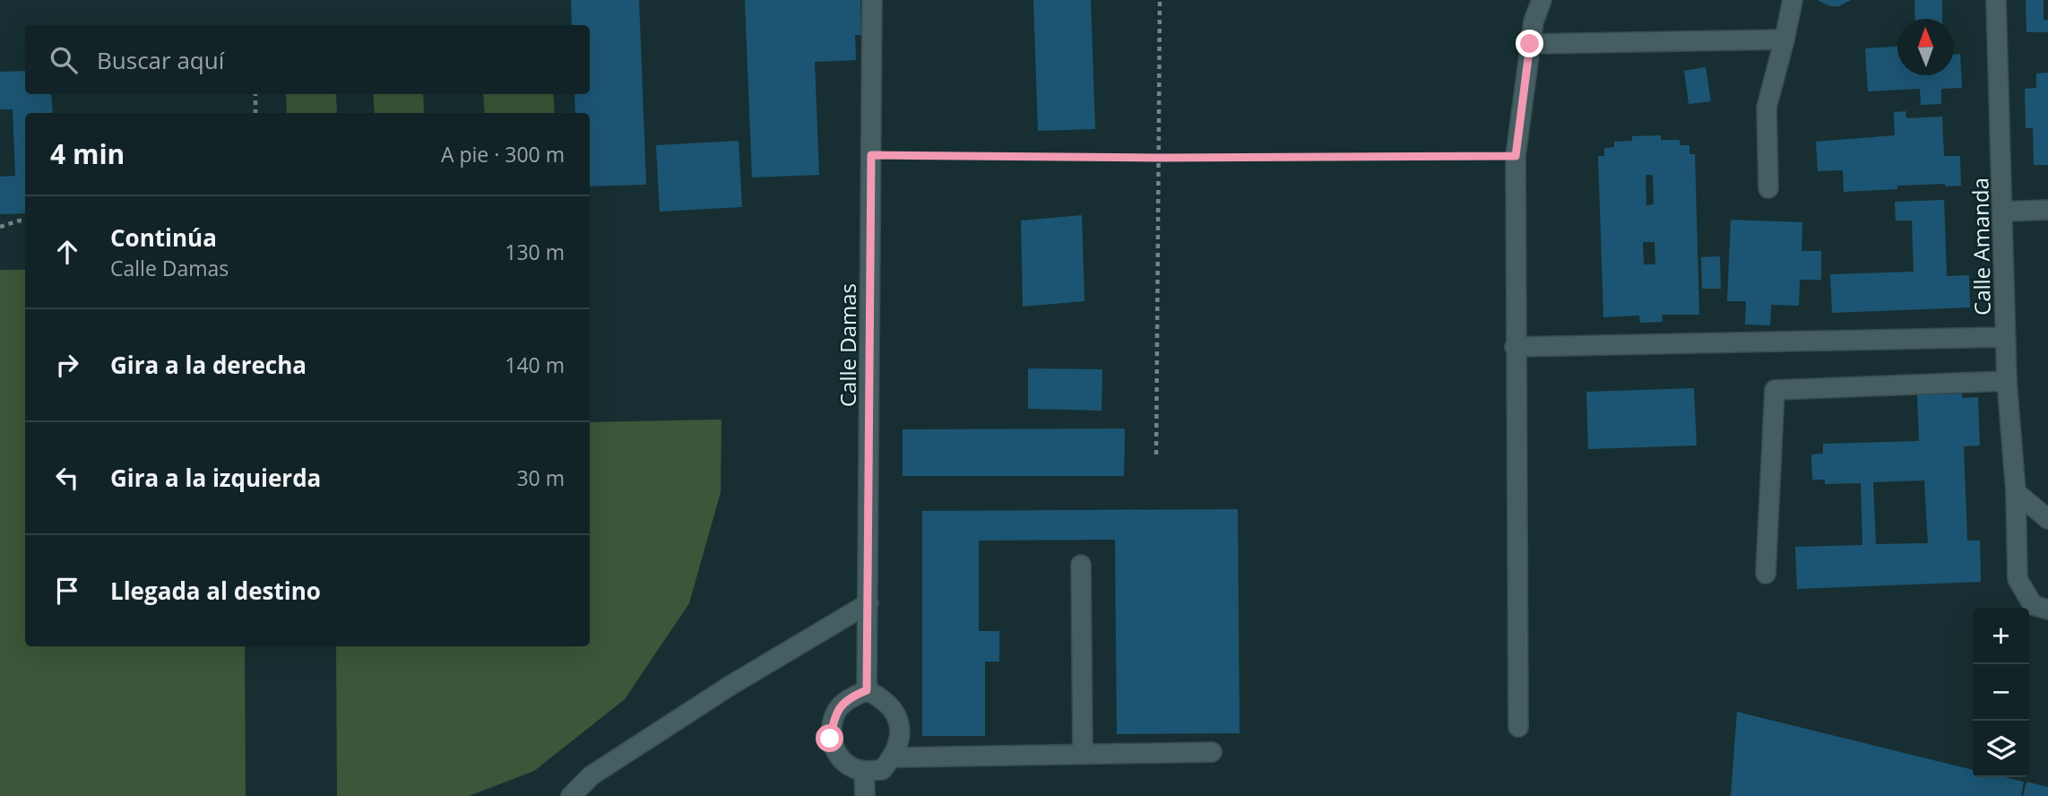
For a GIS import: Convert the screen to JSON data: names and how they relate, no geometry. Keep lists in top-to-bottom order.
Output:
{
  "streets": {
    "street": ["Calle Amanda", "Calle Damas"]
  },
  "north": "top",
  "page": {
    "search": "Buscar aquí",
    "heading": ["4 min", "A pie · 300 m"],
    "list": [
      ["Continúa", "Calle Damas", "130 m"],
      ["Gira a la derecha", "140 m"],
      ["Gira a la izquierda", "30 m"],
      "Llegada al destino"
    ],
    "map_buttons": ["+", "−"]
  }
}
